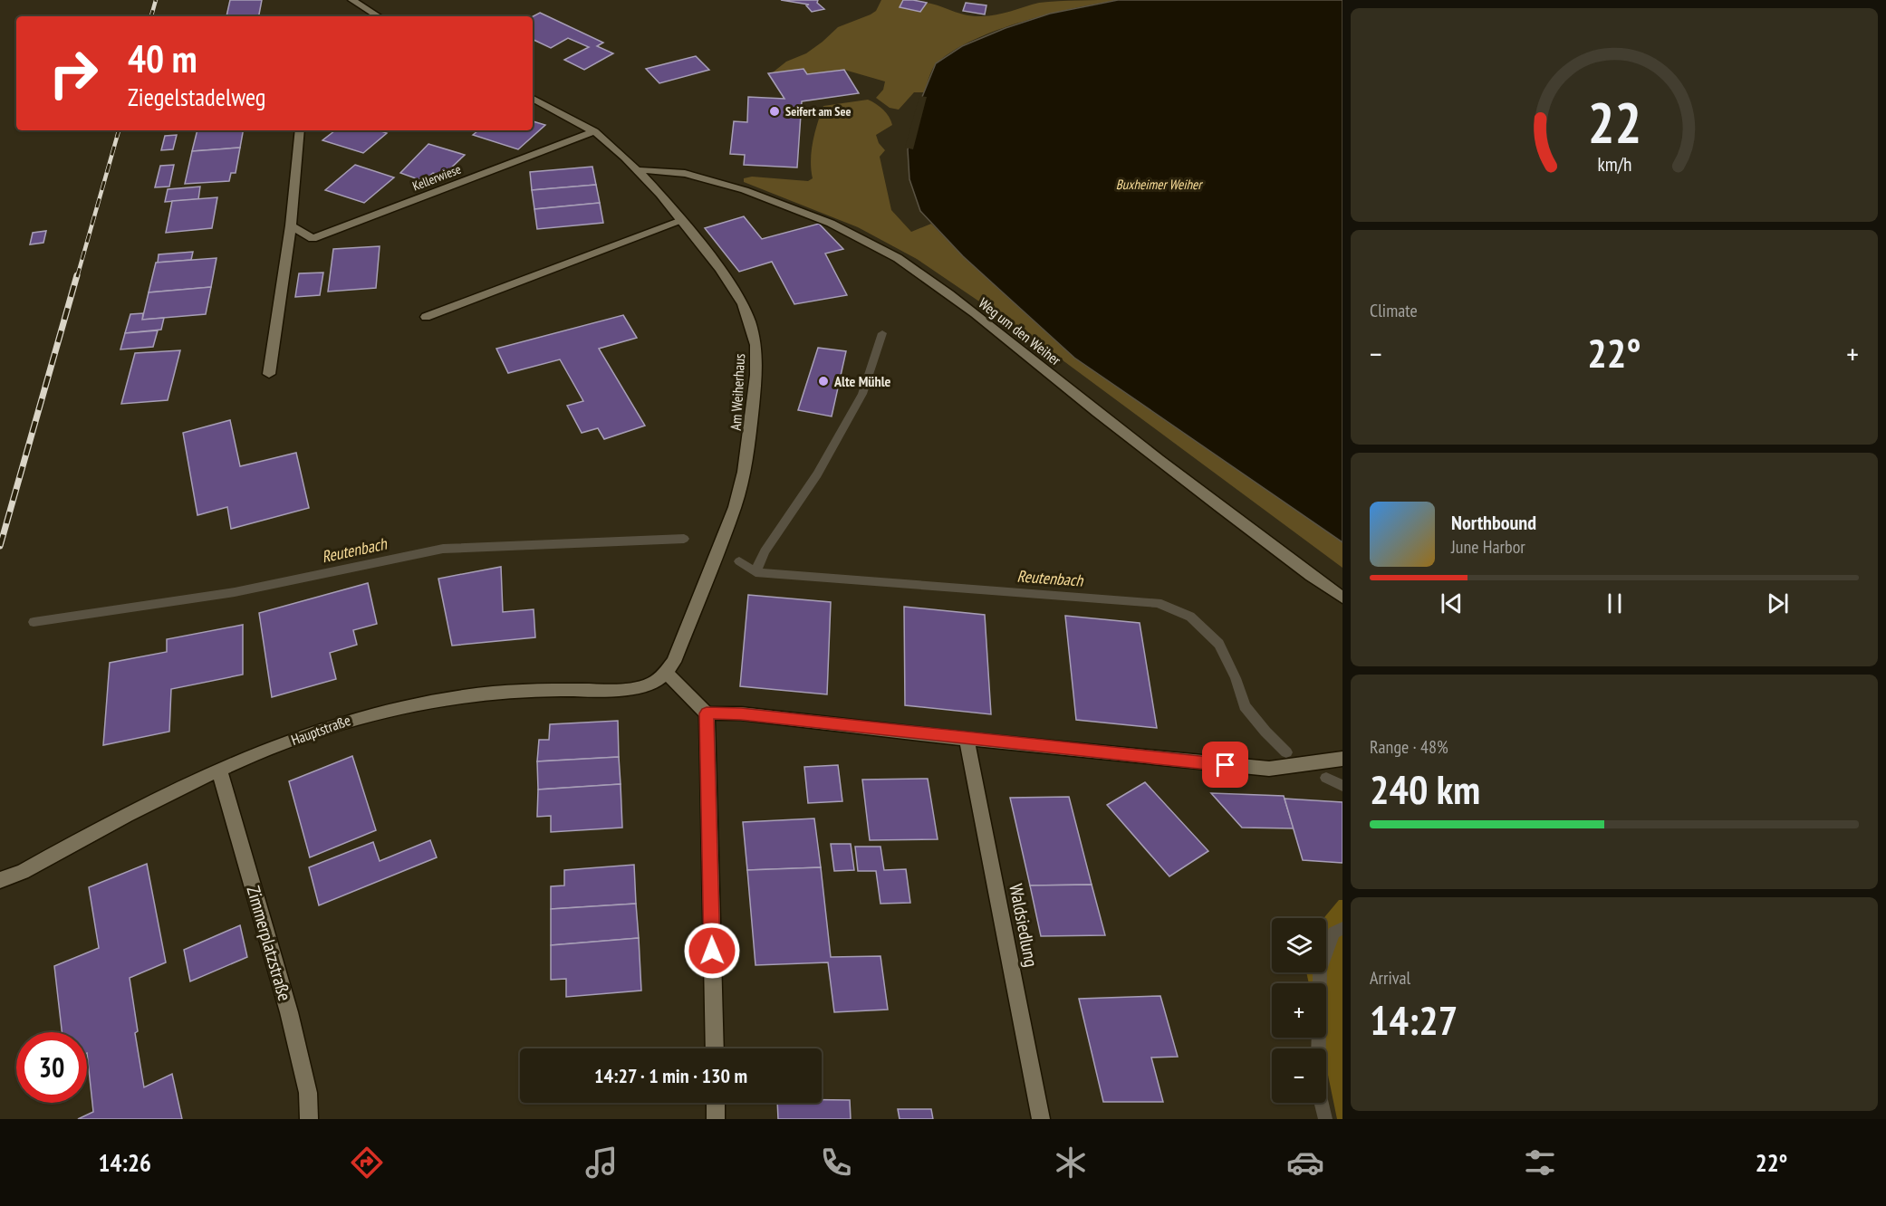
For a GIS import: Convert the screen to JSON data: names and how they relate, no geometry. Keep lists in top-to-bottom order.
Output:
{
  "streets": {
    "street": [
      "Kellerwiese",
      "Weg um den Weiher",
      "Am Weiherhaus",
      "Hauptstraße",
      "Waldsiedlung",
      "Zimmerplatzstraße"
    ]
  },
  "crossings": [
    ["Kellerwiese", "Am Weiherhaus"],
    ["Weg um den Weiher", "Am Weiherhaus"],
    ["Am Weiherhaus", "Hauptstraße"],
    ["Hauptstraße", "Zimmerplatzstraße"]
  ],
  "water": ["Buxheimer Weiher", "Reutenbach"],
  "places": ["Seifert am See", "Alte Mühle"],
  "page": {
    "turn": ["40 m", "Ziegelstadelweg"],
    "tile": [
      "Climate",
      ["Range · 48%", "240 km"],
      ["Arrival", "14:27"]
    ],
    "heat": ["−", "22°", "+"],
    "song": ["Northbound", "June Harbor"],
    "map_buttons": ["+", "−"],
    "limit": "30",
    "trip": "14:27 · 1 min · 130 m",
    "tabs": ["14:26", "22°"],
    "gauge": ["22", "km/h"]
  }
}
